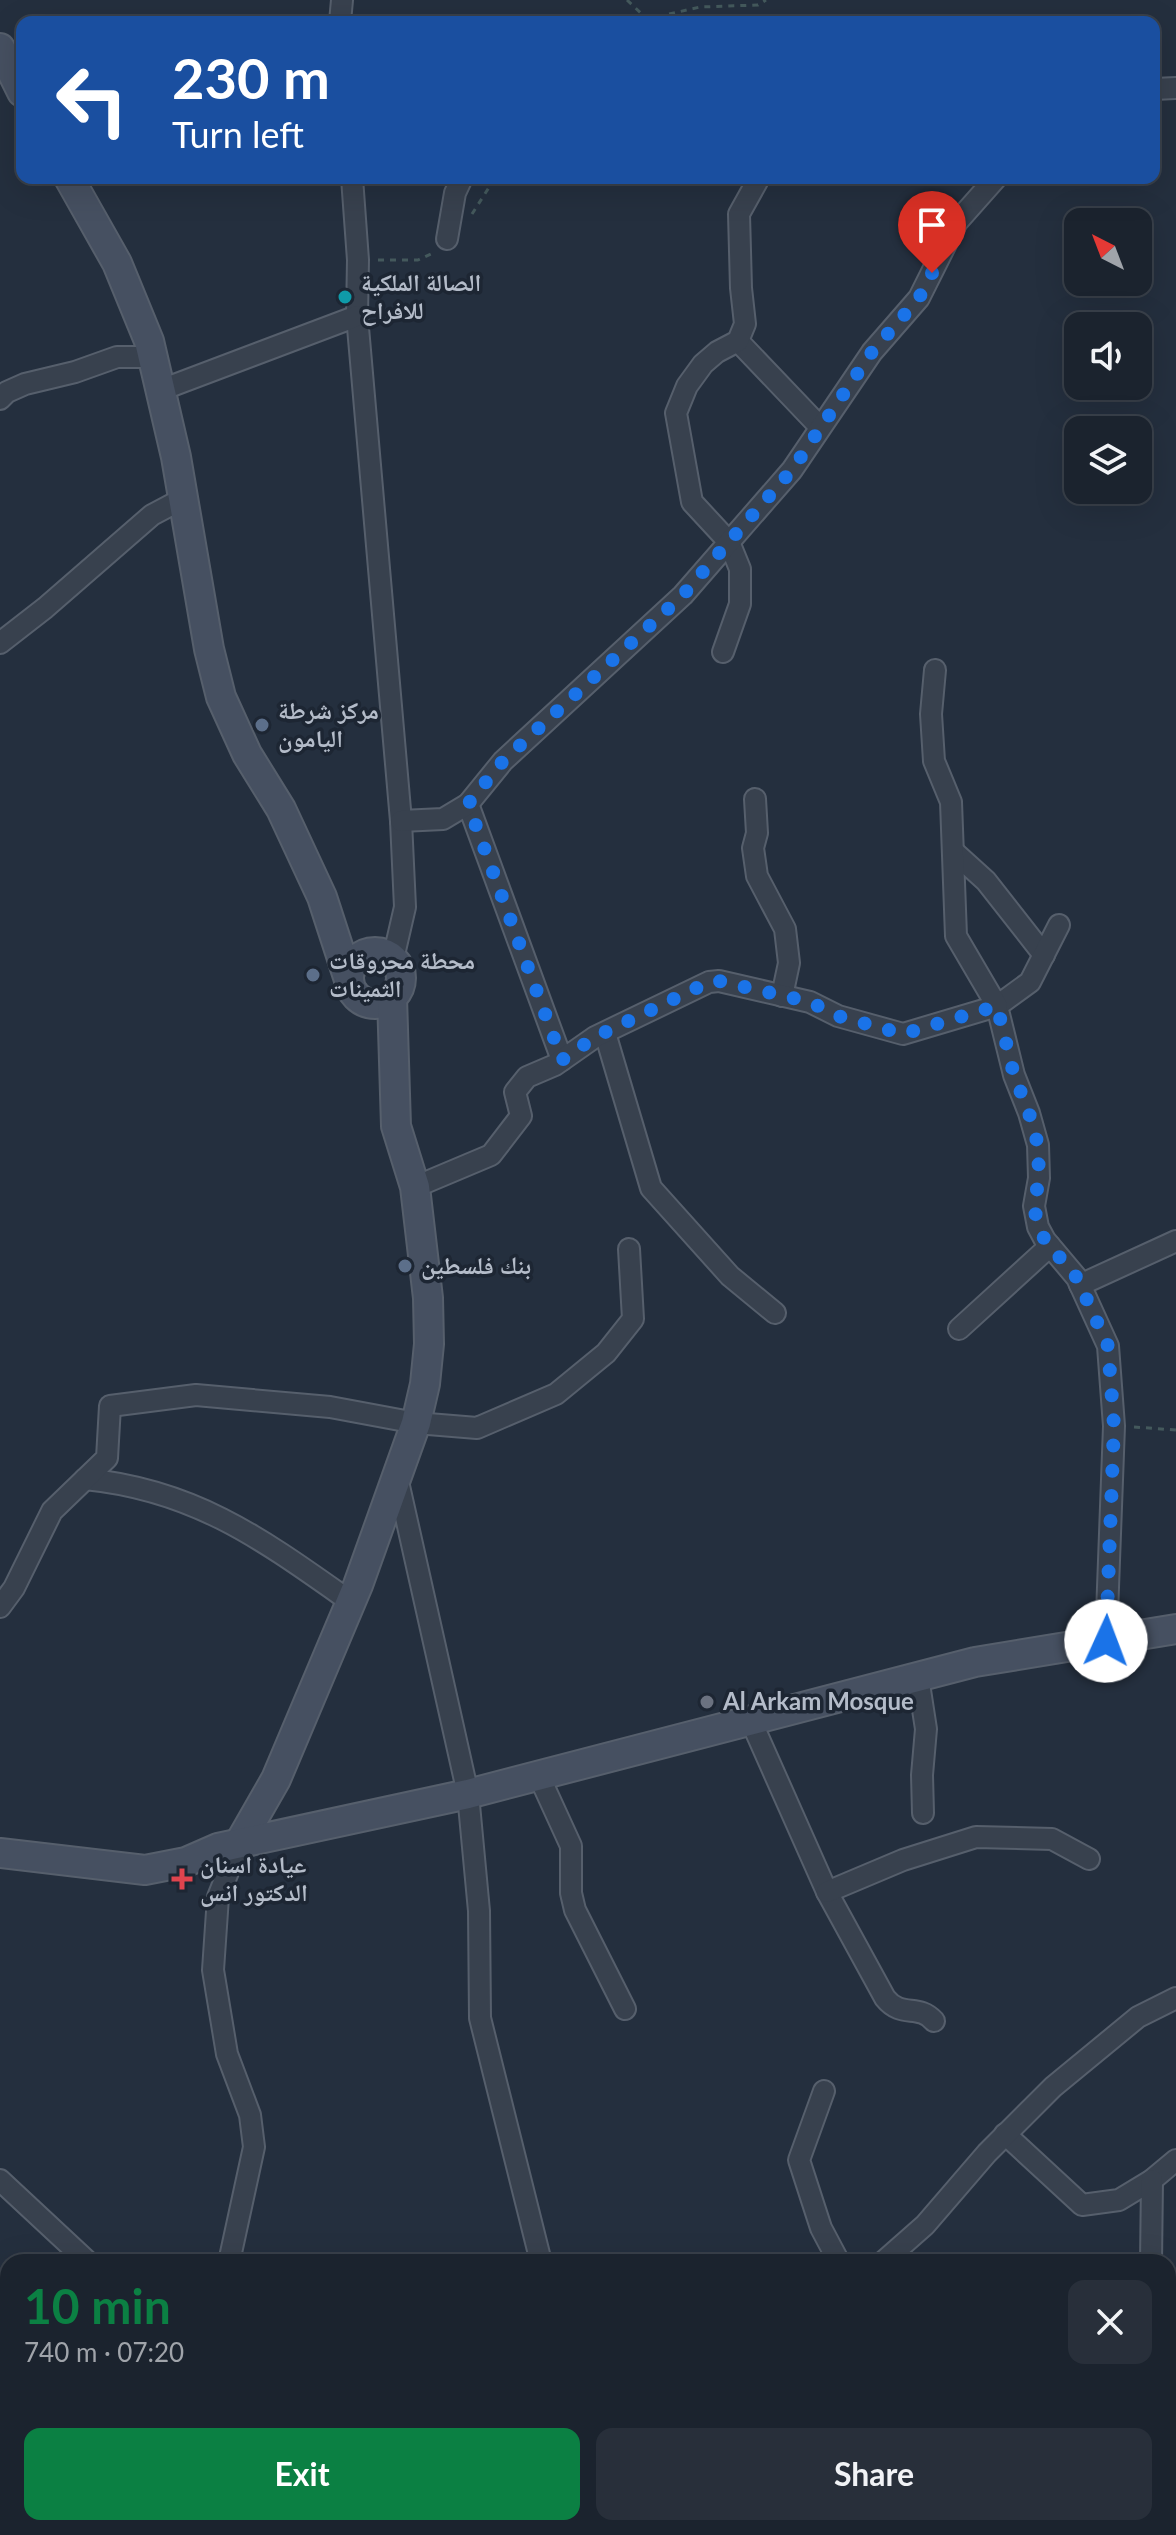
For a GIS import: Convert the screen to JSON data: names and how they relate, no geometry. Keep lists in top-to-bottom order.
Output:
{
  "places": {
    "other": [
      "الصالة الملكية للافراح",
      "مركز شرطة اليامون",
      "محطة محروقات الثمينات",
      "بنك فلسطين",
      "Al Arkam Mosque"
    ],
    "health": ["عيادة اسنان الدكتور انس"]
  },
  "north": "top left",
  "page": {
    "turn": ["230 m", "Turn left"],
    "heading": ["10 min", "740 m · 07:20"],
    "buttons": ["Exit", "Share"]
  }
}
